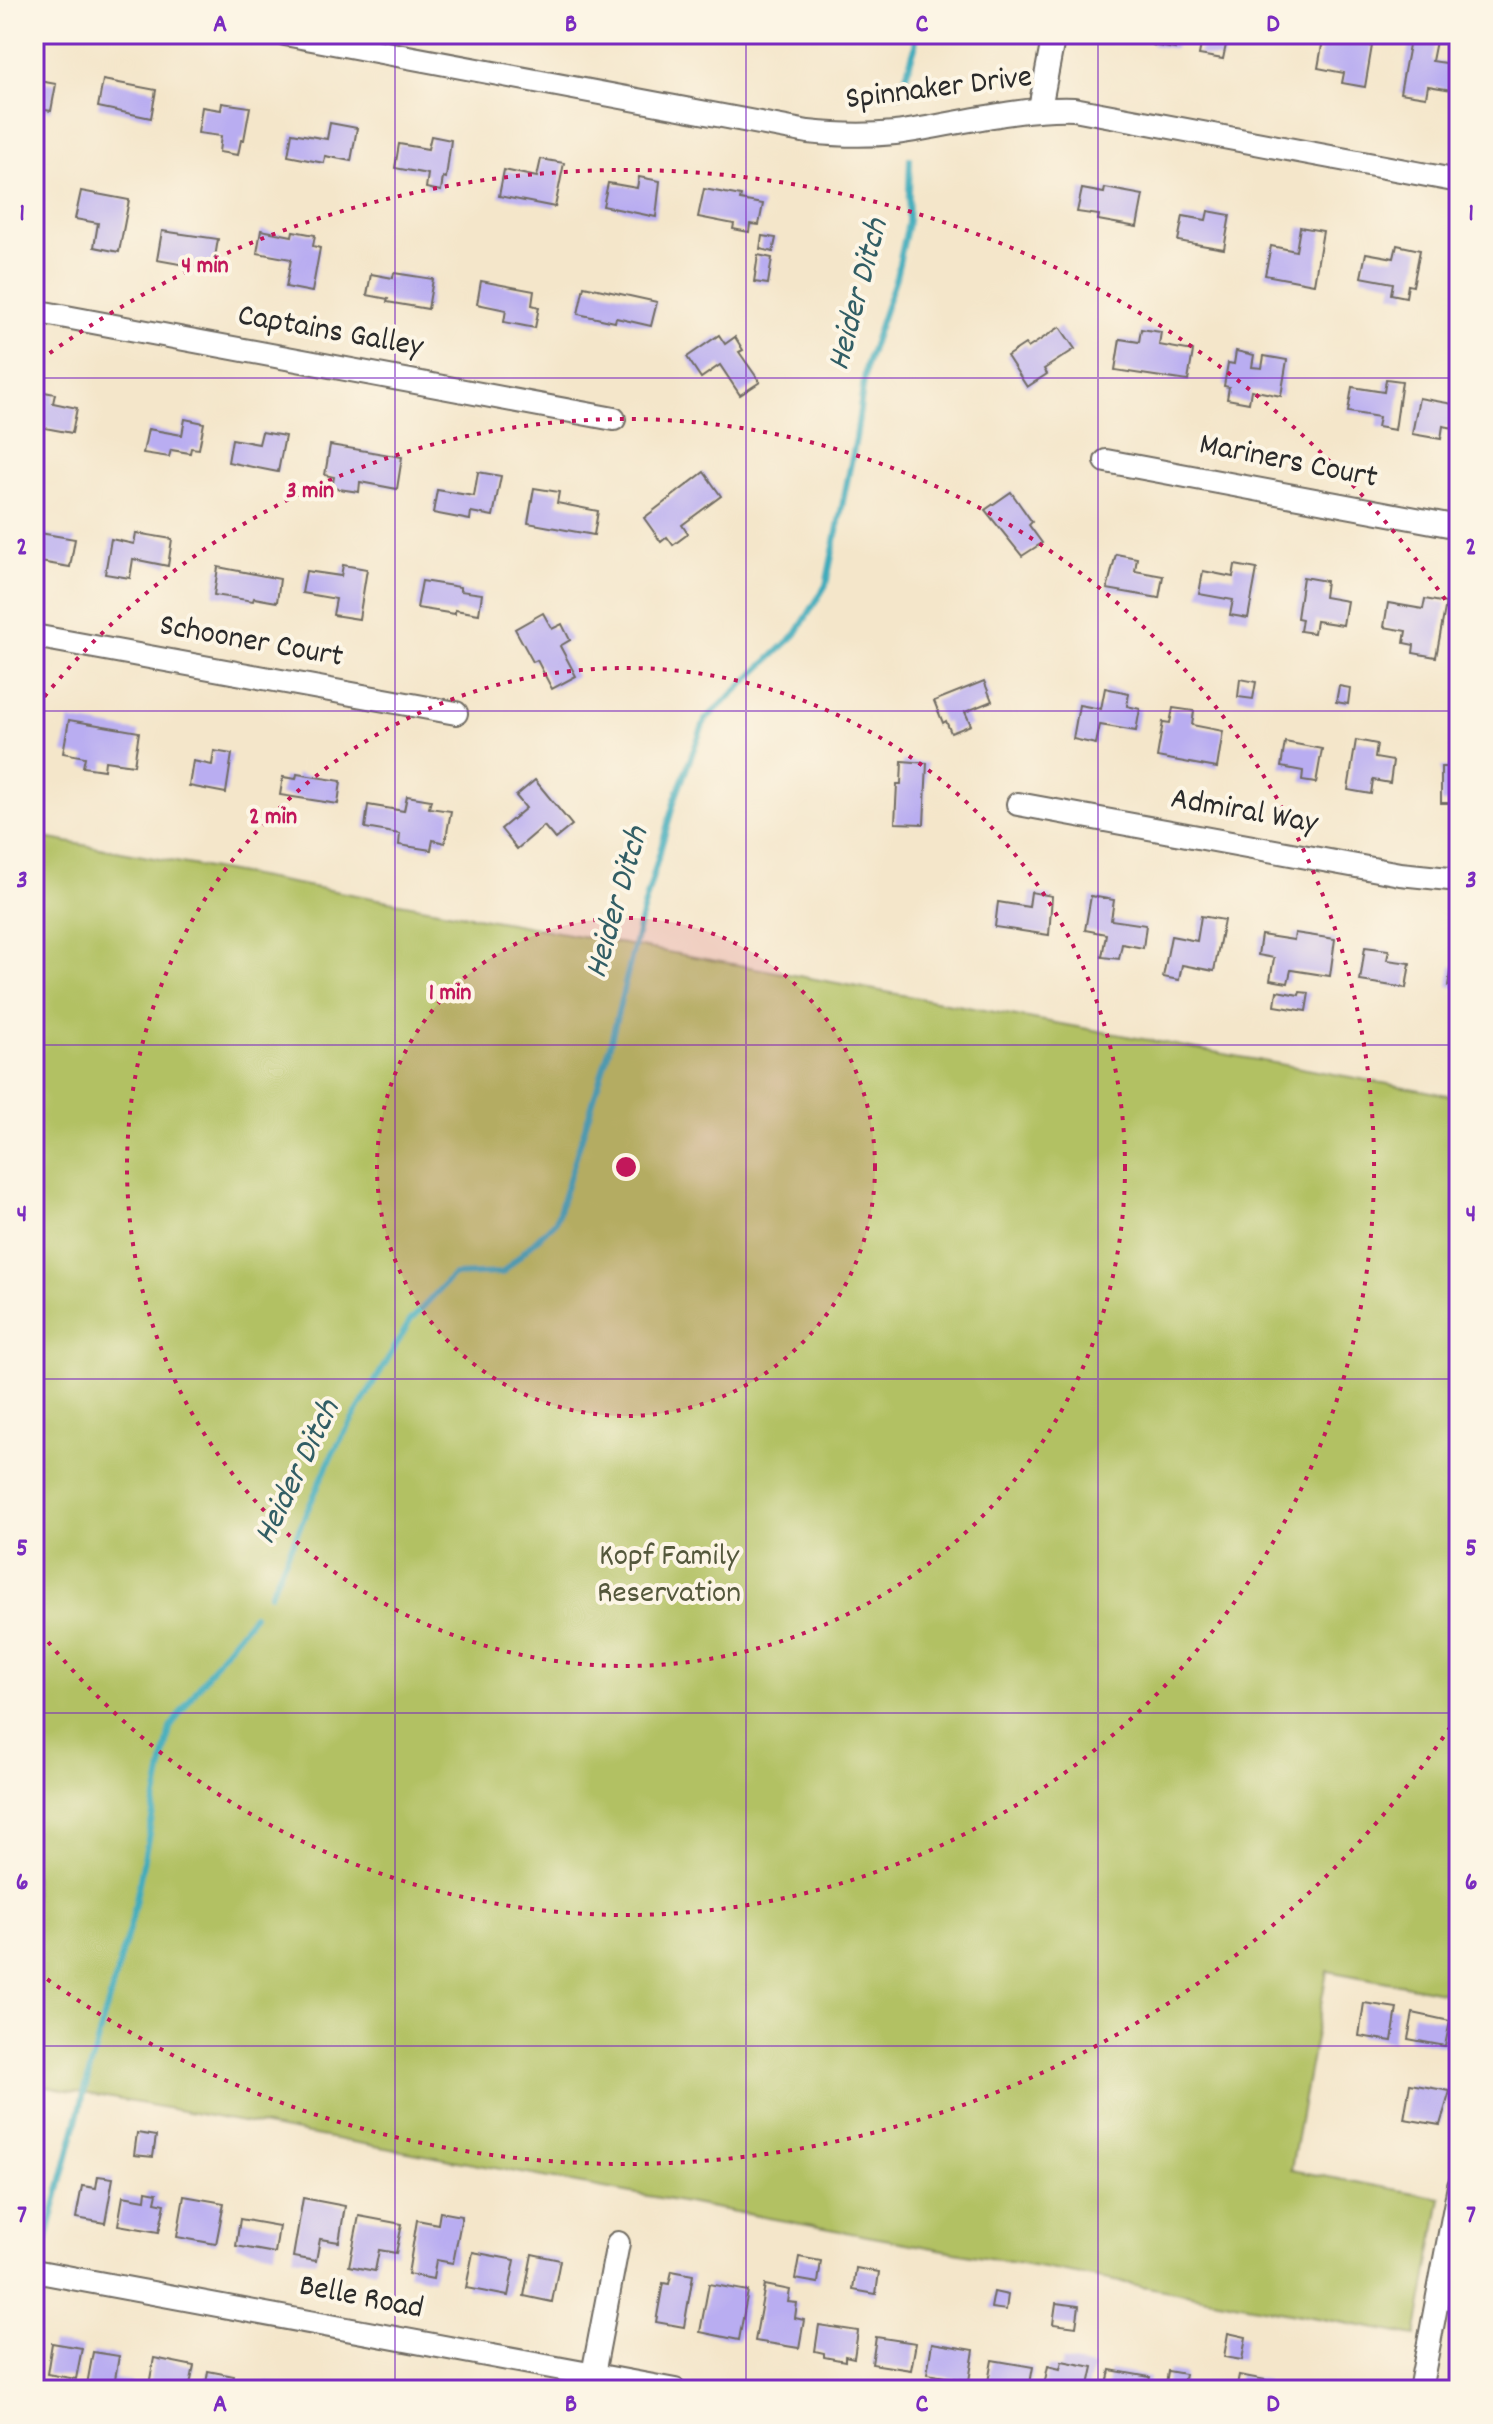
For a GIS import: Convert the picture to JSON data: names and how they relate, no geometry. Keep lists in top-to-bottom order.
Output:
{
  "streets": {
    "street": [
      "Spinnaker Drive",
      "Captains Galley",
      "Mariners Court",
      "Schooner Court",
      "Admiral Way",
      "Belle Road"
    ]
  },
  "water": ["Heider Ditch"],
  "parks": ["Kopf Family Reservation"],
  "grid": {
    "columns": [
      "A",
      "B",
      "C",
      "D"
    ],
    "rows": [
      "1",
      "2",
      "3",
      "4",
      "5",
      "6",
      "7"
    ]
  },
  "rings": [
    "4 min",
    "3 min",
    "2 min",
    "1 min"
  ]
}
